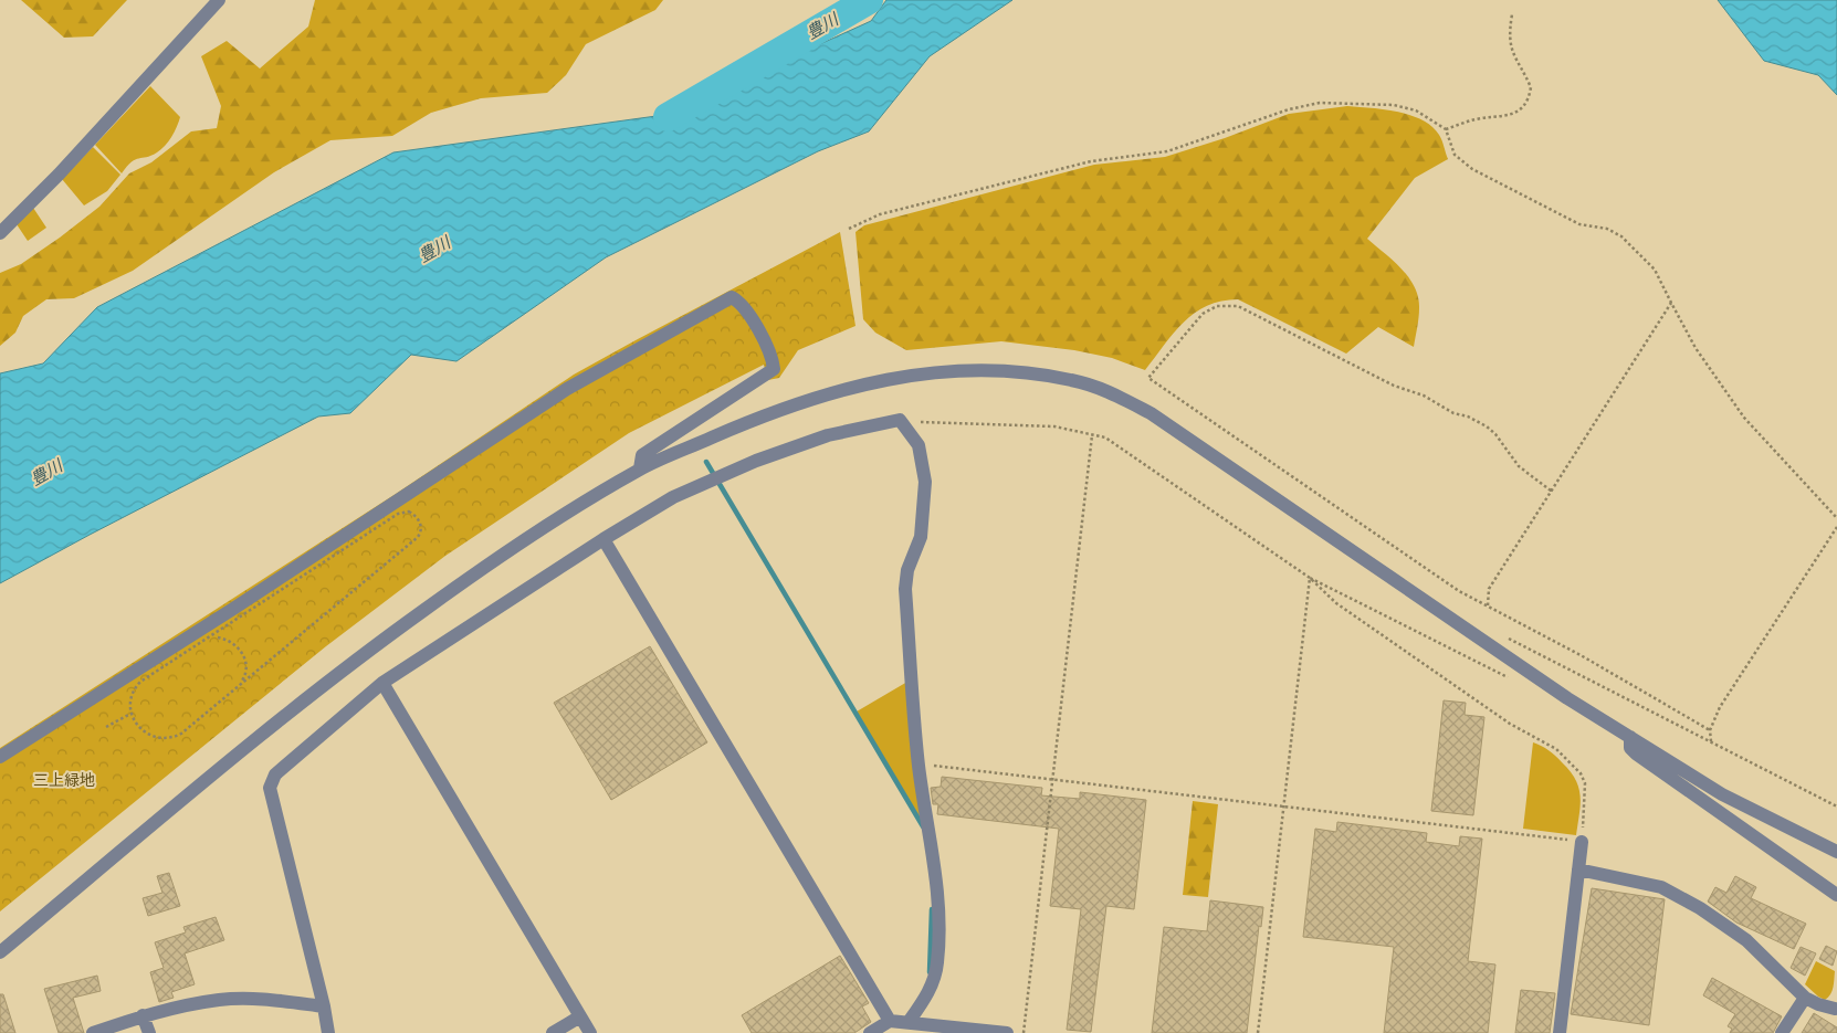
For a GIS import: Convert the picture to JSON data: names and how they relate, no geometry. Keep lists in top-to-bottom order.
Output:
{
  "water": ["豊川"],
  "parks": ["三上緑地"]
}
